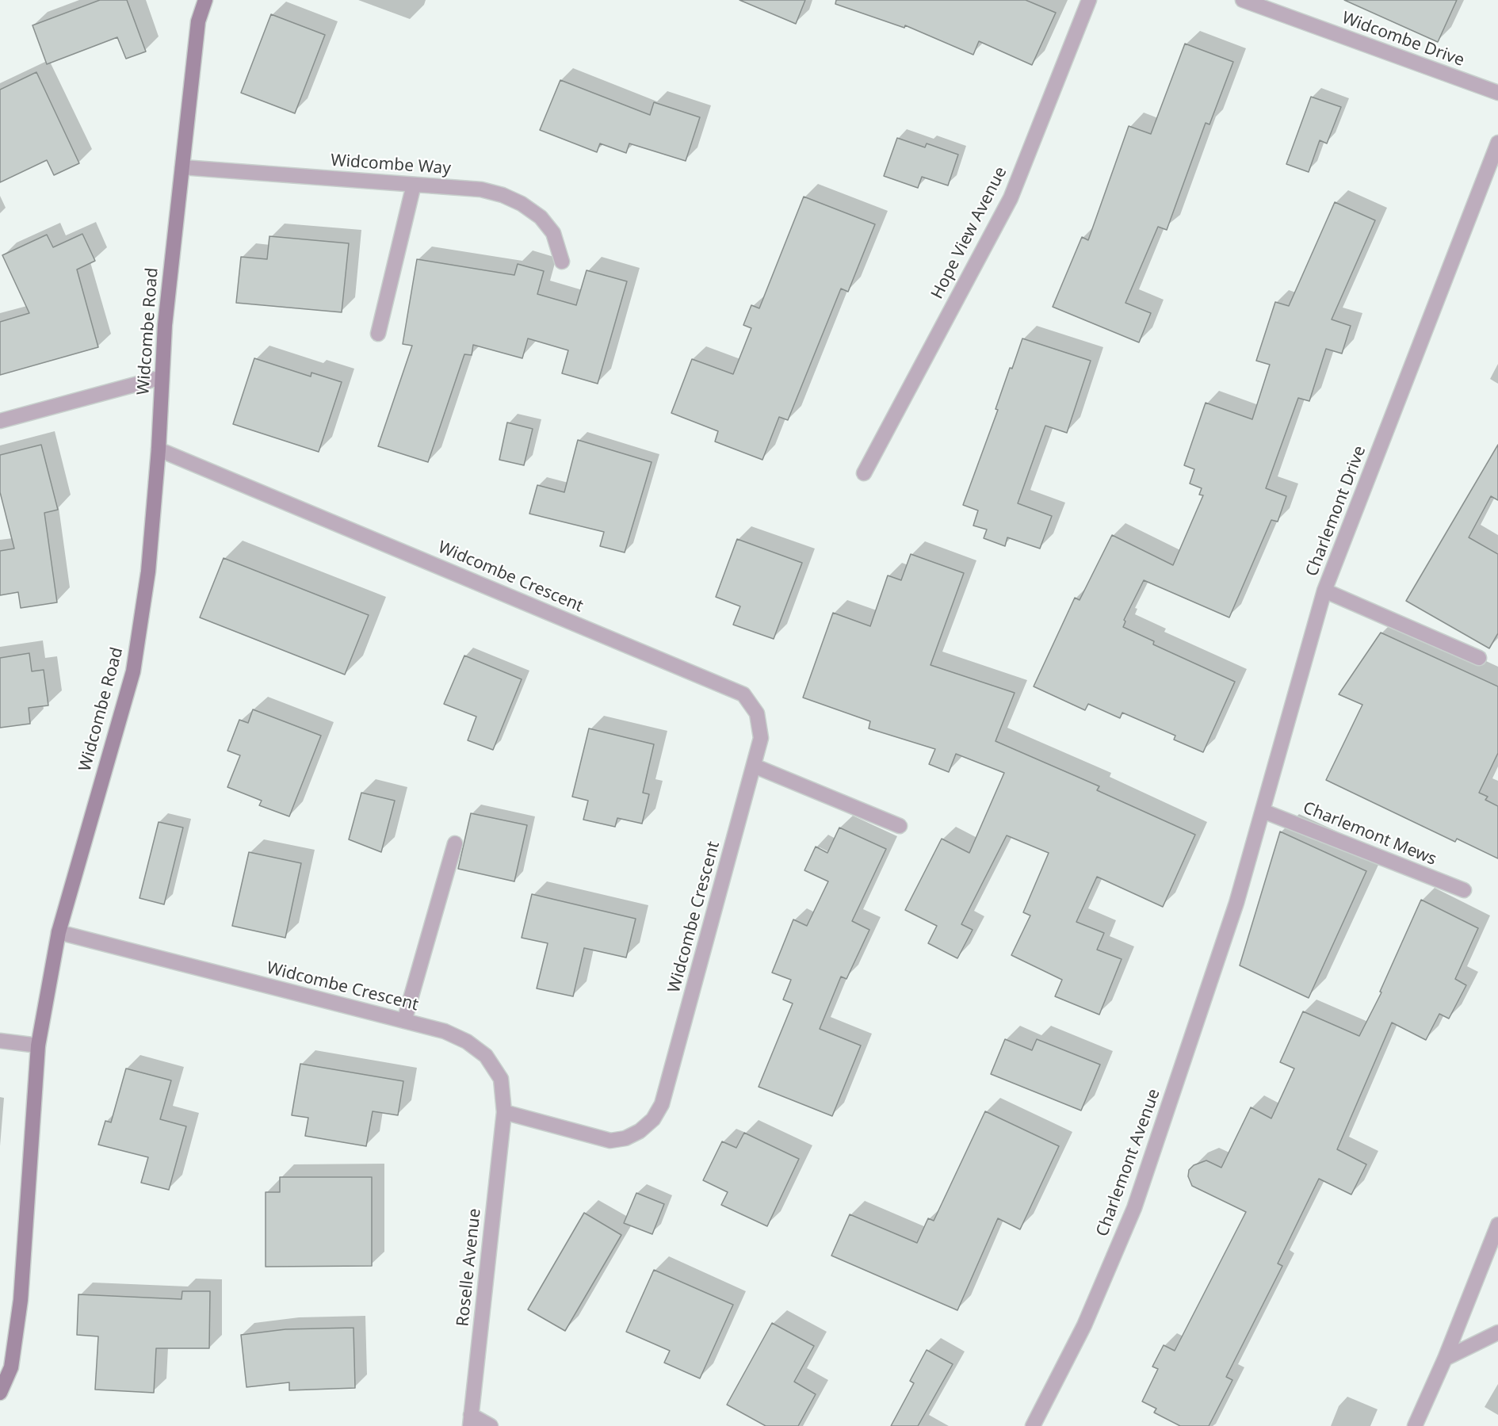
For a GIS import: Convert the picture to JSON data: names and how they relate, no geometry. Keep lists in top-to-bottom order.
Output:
{
  "streets": {
    "street": [
      "Widcombe Drive",
      "Widcombe Way",
      "Hope View Avenue",
      "Widcombe Road",
      "Charlemont Drive",
      "Widcombe Crescent",
      "Charlemont Mews",
      "Charlemont Avenue",
      "Roselle Avenue"
    ]
  },
  "crossings": [
    ["Widcombe Way", "Widcombe Road"],
    ["Widcombe Road", "Widcombe Crescent"],
    ["Charlemont Drive", "Charlemont Mews"],
    ["Charlemont Drive", "Charlemont Avenue"],
    ["Widcombe Crescent", "Roselle Avenue"]
  ]
}
